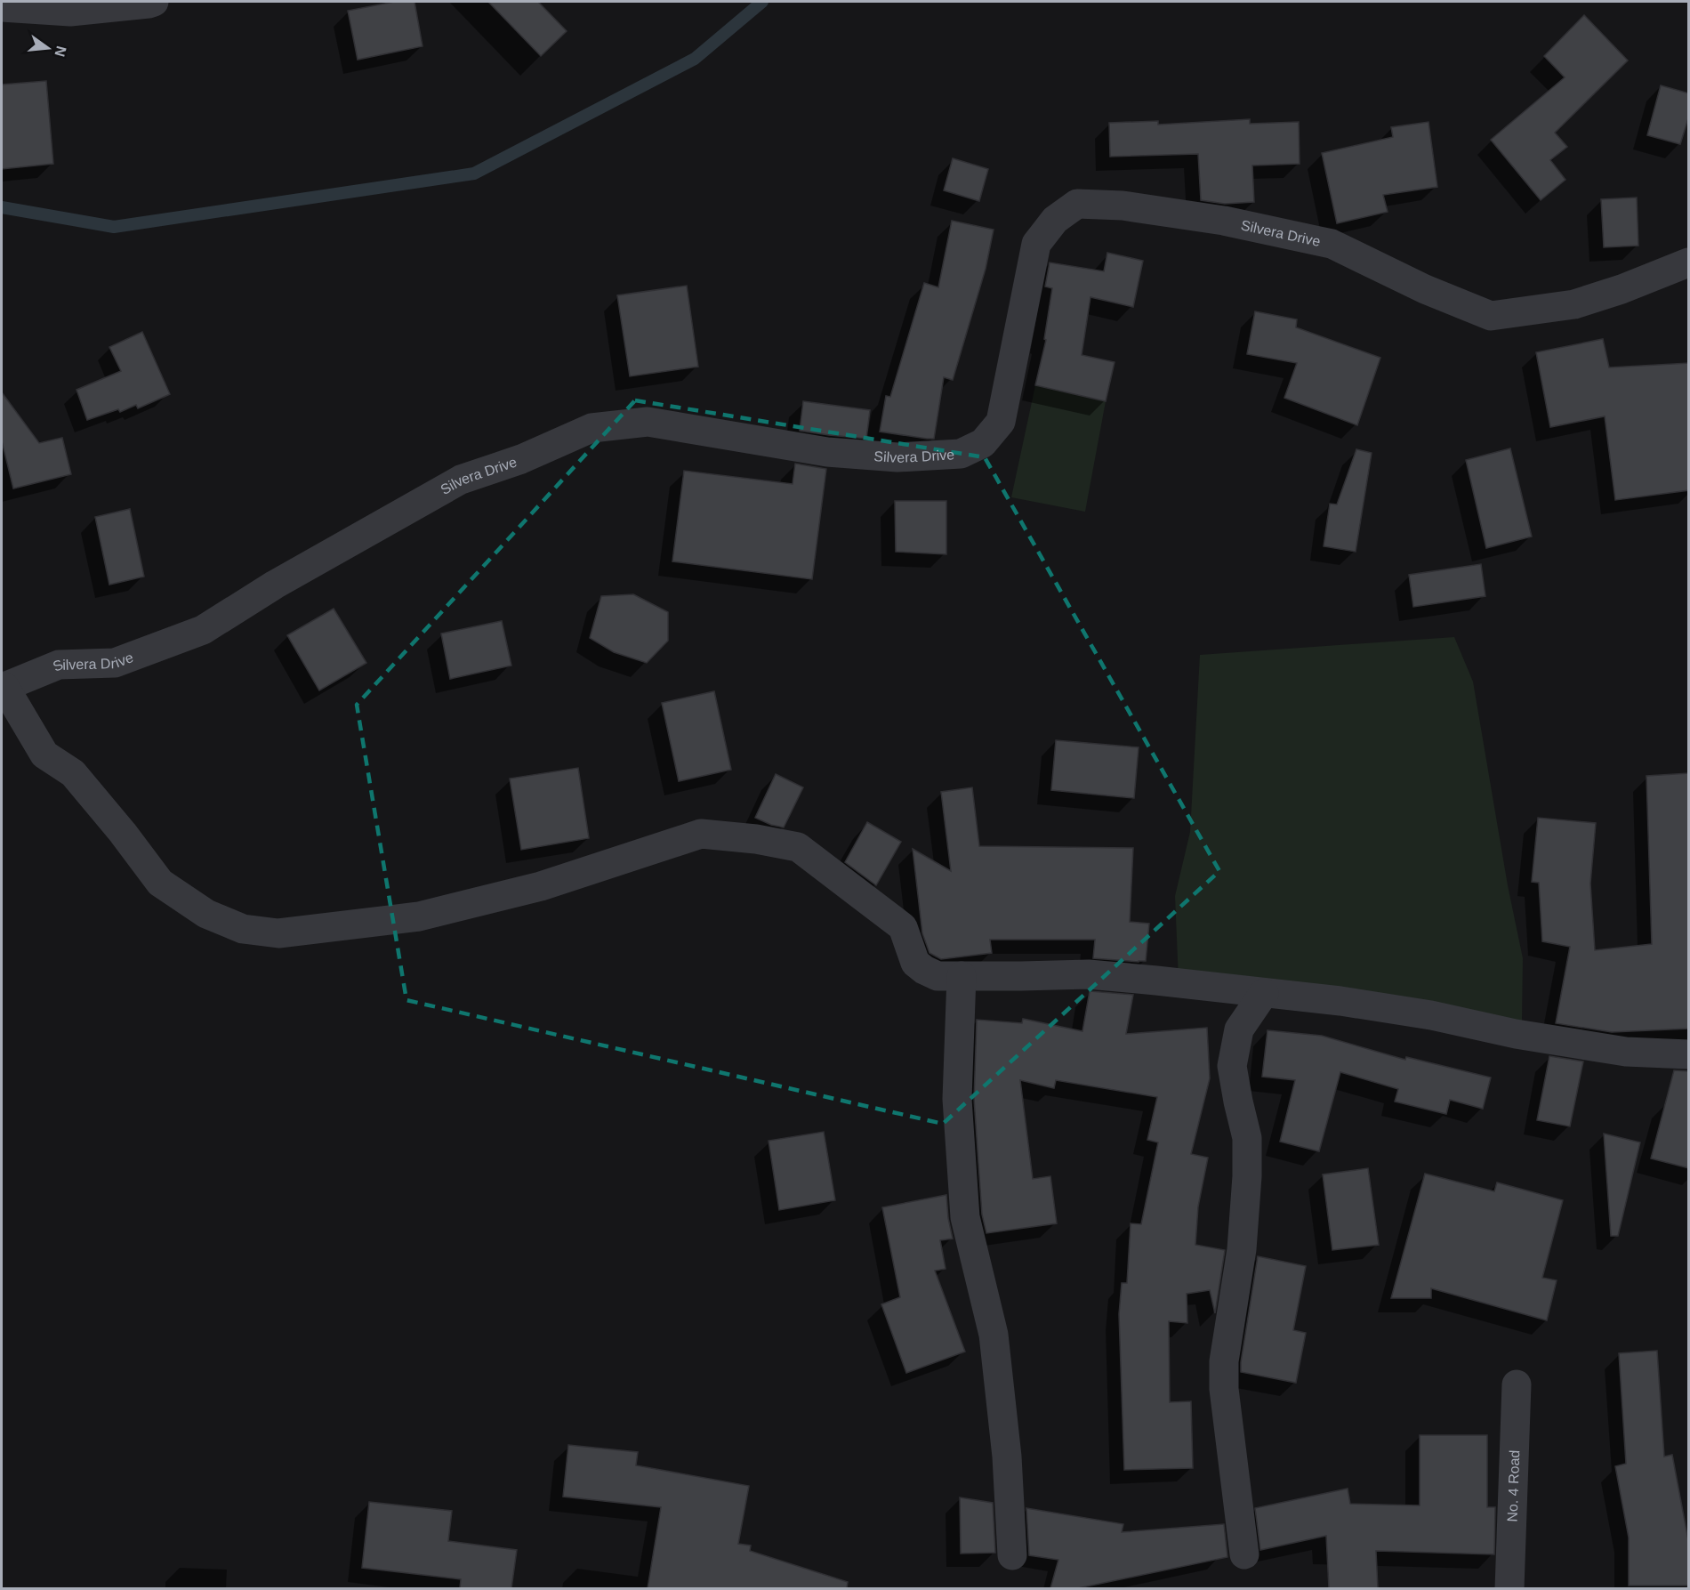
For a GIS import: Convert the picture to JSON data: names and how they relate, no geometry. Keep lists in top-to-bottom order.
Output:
{
  "streets": {
    "street": ["Silvera Drive", "No. 4 Road"]
  },
  "north": "right"
}
